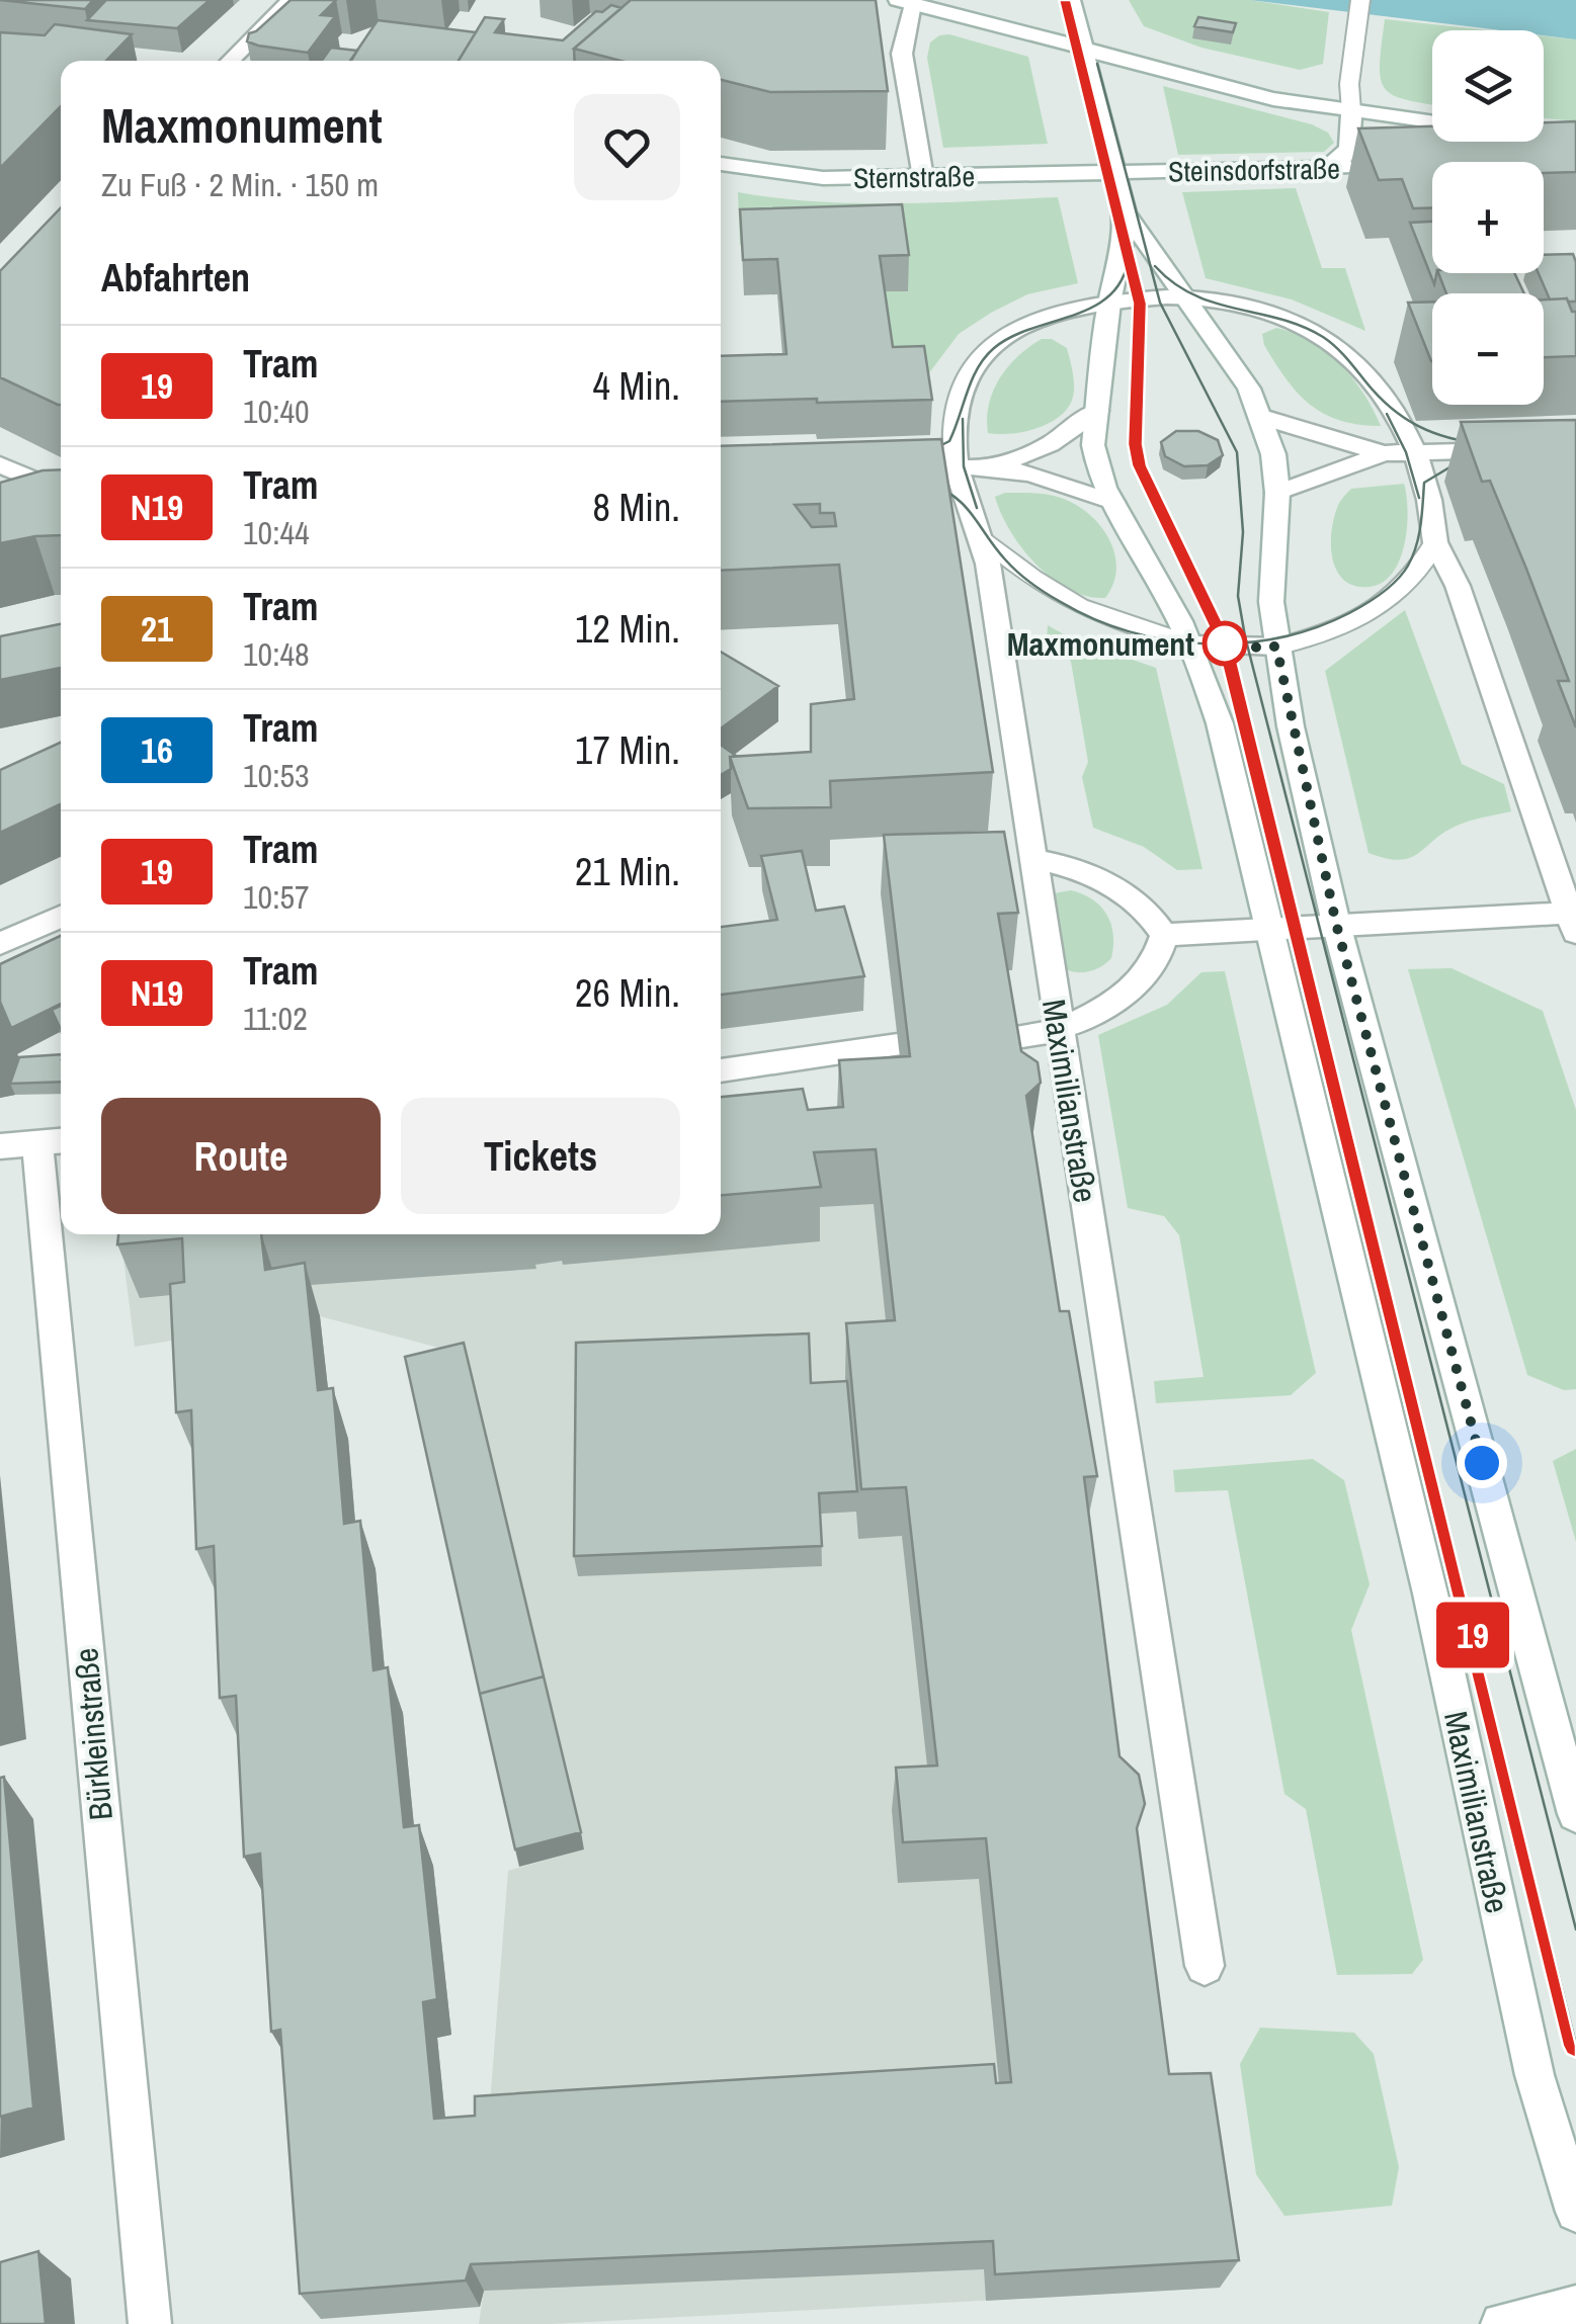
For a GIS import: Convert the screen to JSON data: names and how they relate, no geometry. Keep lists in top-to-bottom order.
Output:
{
  "streets": {
    "street": [
      "Steinsdorfstraße",
      "Sternstraße",
      "Maximilianstraße",
      "Bürkleinstraße"
    ]
  },
  "crossings": [
    ["Steinsdorfstraße", "Sternstraße"],
    ["Steinsdorfstraße", "Maximilianstraße"],
    ["Sternstraße", "Maximilianstraße"]
  ],
  "places": ["Maxmonument"],
  "lines": ["tram line 19"],
  "page": {
    "on_map": "19",
    "map_buttons": ["+", "−"],
    "heading": [
      ["Maxmonument", "Zu Fuß · 2 Min. · 150 m"],
      "Abfahrten"
    ],
    "list": [
      {
        "mark": "19",
        "name": "Tram",
        "note": "10:40",
        "value": "4 Min."
      },
      {
        "mark": "N19",
        "name": "Tram",
        "note": "10:44",
        "value": "8 Min."
      },
      {
        "mark": "21",
        "name": "Tram",
        "note": "10:48",
        "value": "12 Min."
      },
      {
        "mark": "16",
        "name": "Tram",
        "note": "10:53",
        "value": "17 Min."
      },
      {
        "mark": "19",
        "name": "Tram",
        "note": "10:57",
        "value": "21 Min."
      },
      {
        "mark": "N19",
        "name": "Tram",
        "note": "11:02",
        "value": "26 Min."
      }
    ],
    "buttons": ["Route", "Tickets"]
  }
}
